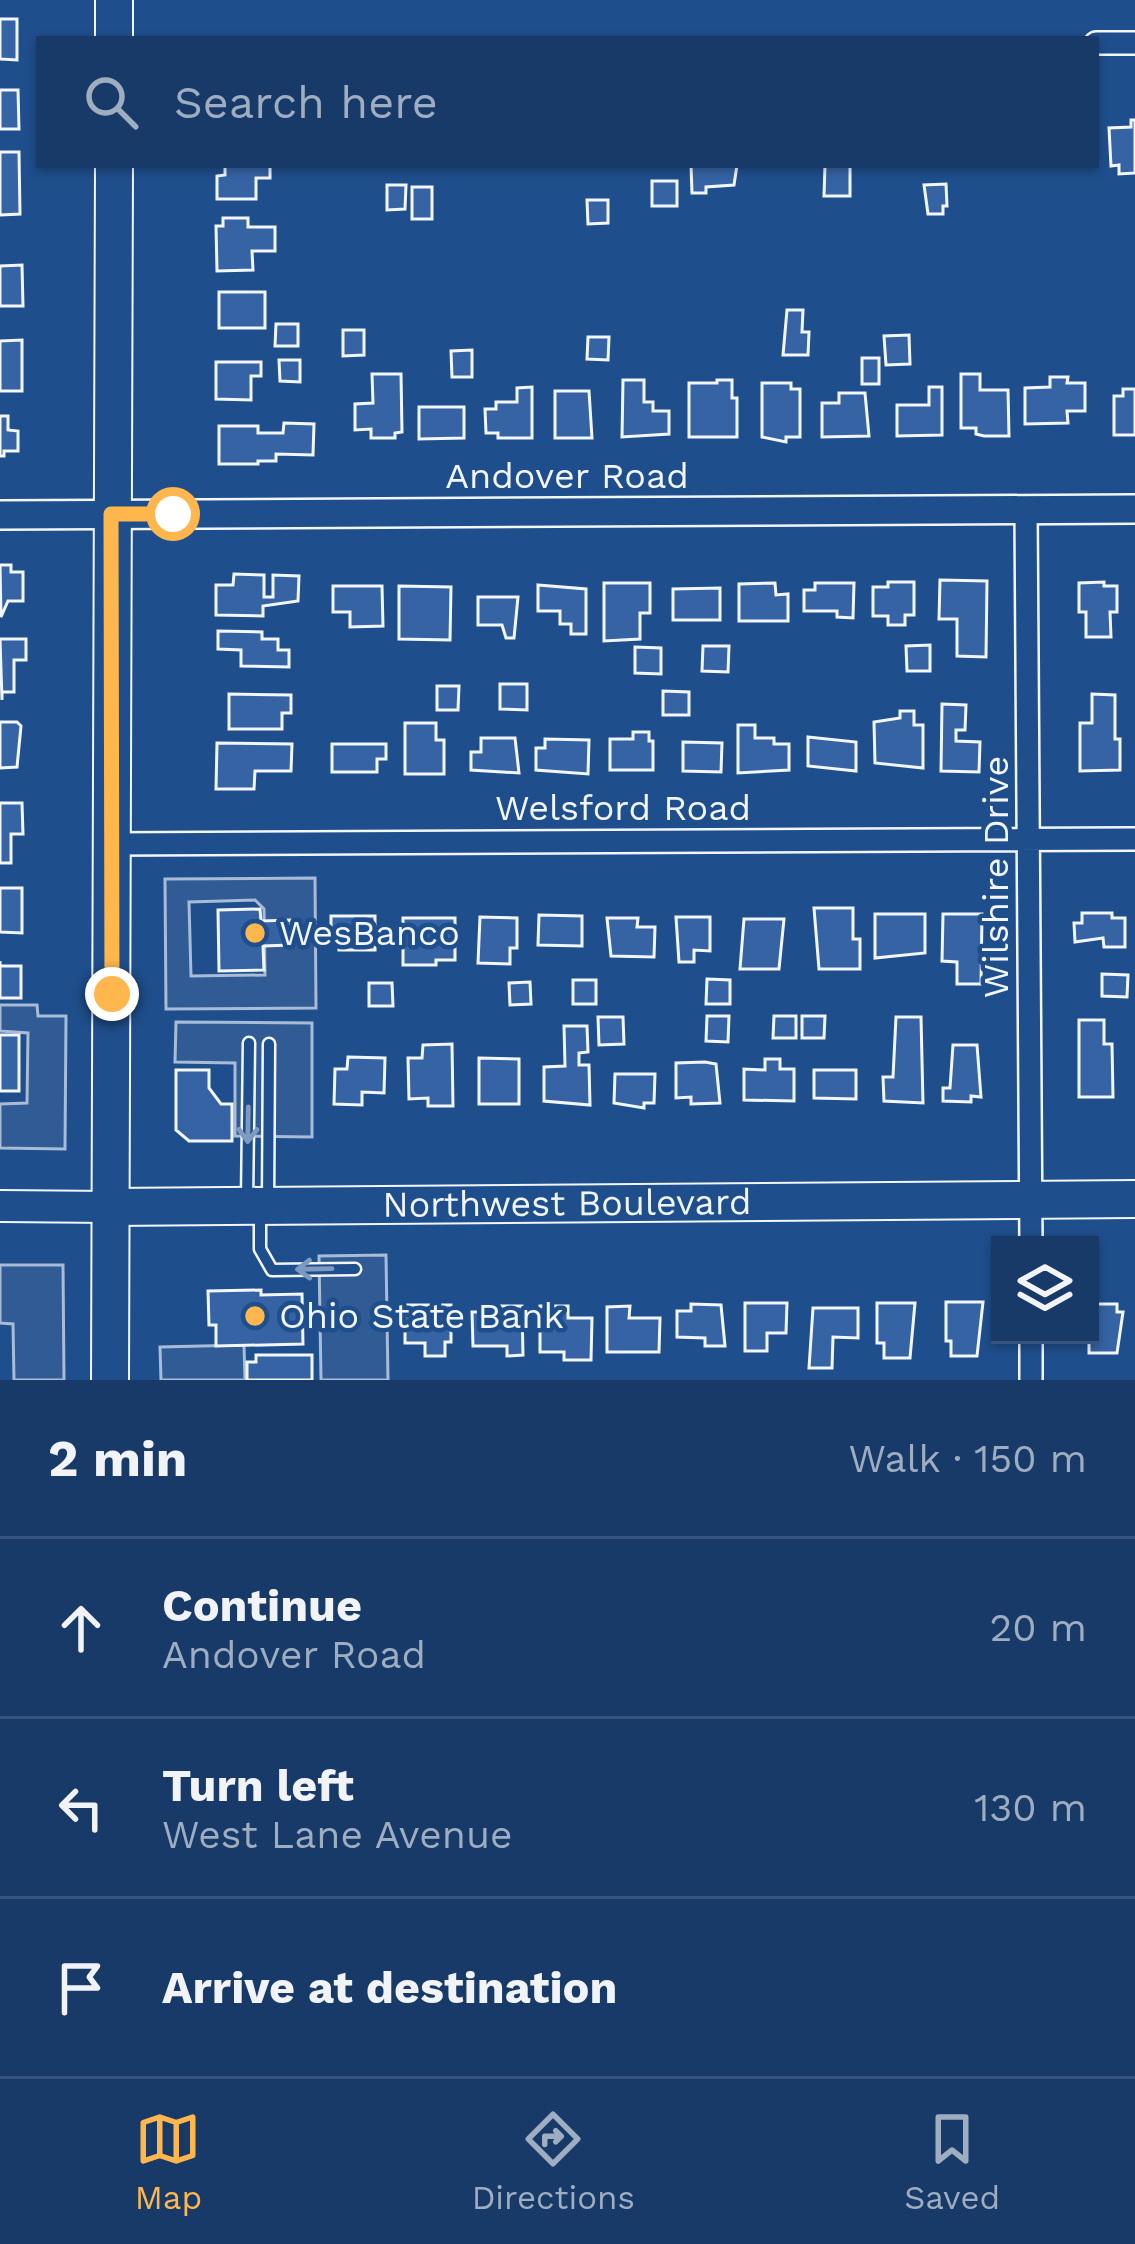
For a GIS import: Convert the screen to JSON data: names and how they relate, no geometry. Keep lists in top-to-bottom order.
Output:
{
  "streets": {
    "main road": ["Northwest Boulevard"],
    "street": ["Andover Road", "Welsford Road", "Wilshire Drive"]
  },
  "crossings": [
    ["Andover Road", "Wilshire Drive"],
    ["Welsford Road", "Wilshire Drive"],
    ["Wilshire Drive", "Northwest Boulevard"]
  ],
  "places": ["WesBanco", "Ohio State Bank"],
  "page": {
    "search": "Search here",
    "heading": ["2 min", "Walk · 150 m"],
    "list": [
      ["Continue", "Andover Road", "20 m"],
      ["Turn left", "West Lane Avenue", "130 m"],
      "Arrive at destination"
    ],
    "nav": ["Map", "Directions", "Saved"]
  }
}
